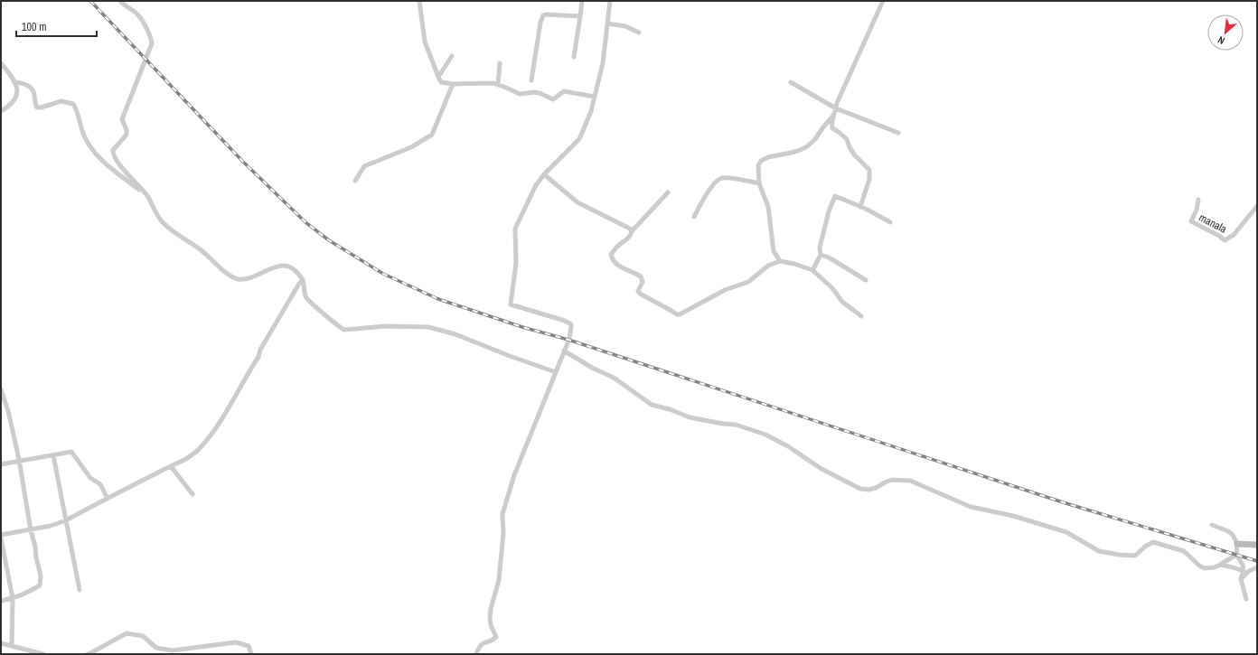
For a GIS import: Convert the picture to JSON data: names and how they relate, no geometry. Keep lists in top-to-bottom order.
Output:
{
  "streets": {
    "street": ["manala"]
  },
  "scale_bar": "100 m",
  "north": "bottom left"
}
